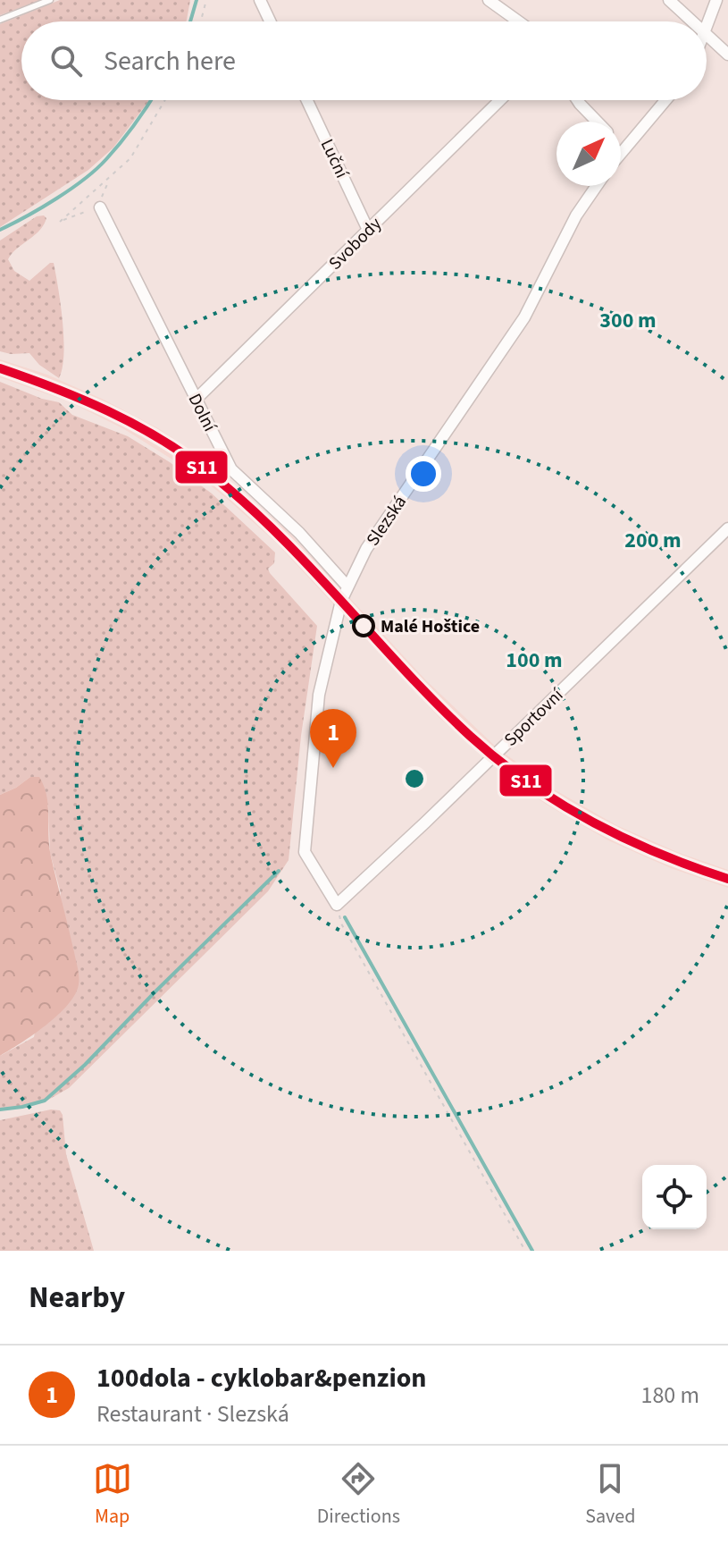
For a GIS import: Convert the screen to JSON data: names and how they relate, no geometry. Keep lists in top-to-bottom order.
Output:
{
  "streets": {
    "street": [
      "Luční",
      "Svobody",
      "Dolní",
      "Slezská",
      "Sportovní"
    ]
  },
  "crossings": [
    ["Luční", "Svobody"],
    ["Svobody", "Dolní"],
    ["Dolní", "Slezská"],
    ["Slezská", "Sportovní"]
  ],
  "places": ["Malé Hoštice"],
  "lines": ["transit line S11"],
  "north": "top right",
  "page": {
    "search": "Search here",
    "pins": "1",
    "heading": "Nearby",
    "list": [
      {
        "mark": "1",
        "name": "100dola - cyklobar&penzion",
        "note": "Restaurant · Slezská",
        "value": "180 m"
      }
    ],
    "nav": ["Map", "Directions", "Saved"]
  },
  "rings": ["300 m", "200 m", "100 m"]
}
